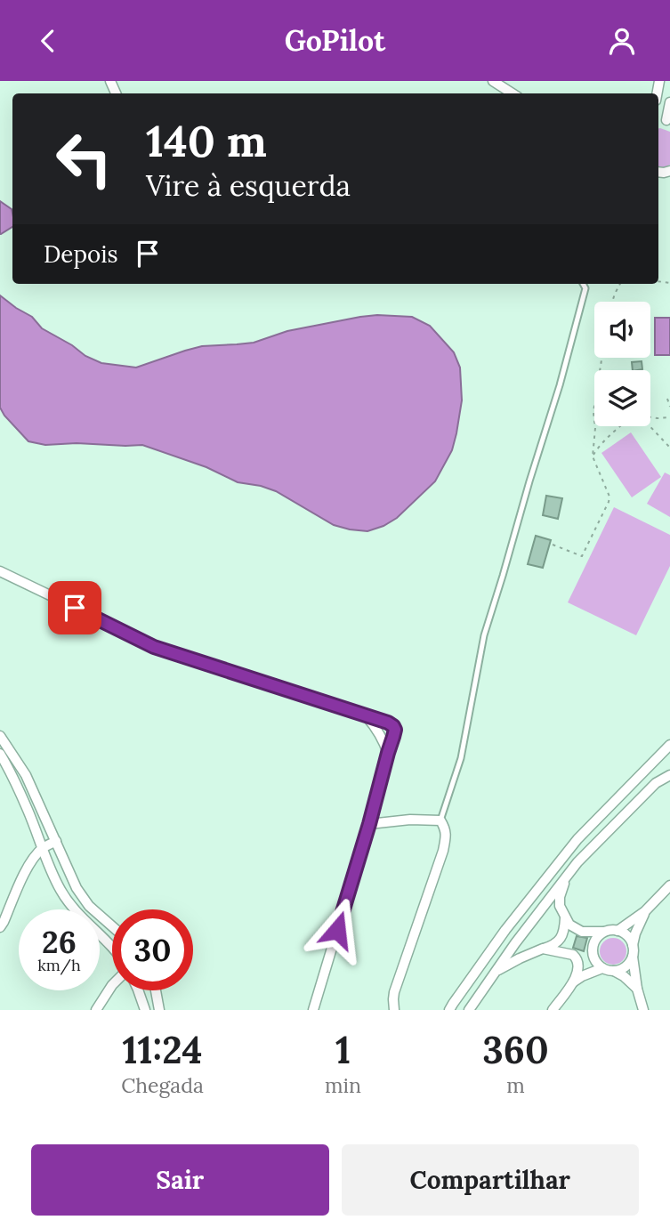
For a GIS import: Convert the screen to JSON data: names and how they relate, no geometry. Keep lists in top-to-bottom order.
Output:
{
  "page": {
    "header": "GoPilot",
    "turn": ["140 m", "Vire à esquerda"],
    "then": "Depois",
    "speed": "26 km/h",
    "limit": "30",
    "eta": [
      "11:24",
      "Chegada",
      "1",
      "min",
      "360",
      "m"
    ],
    "buttons": ["Sair", "Compartilhar"]
  }
}
